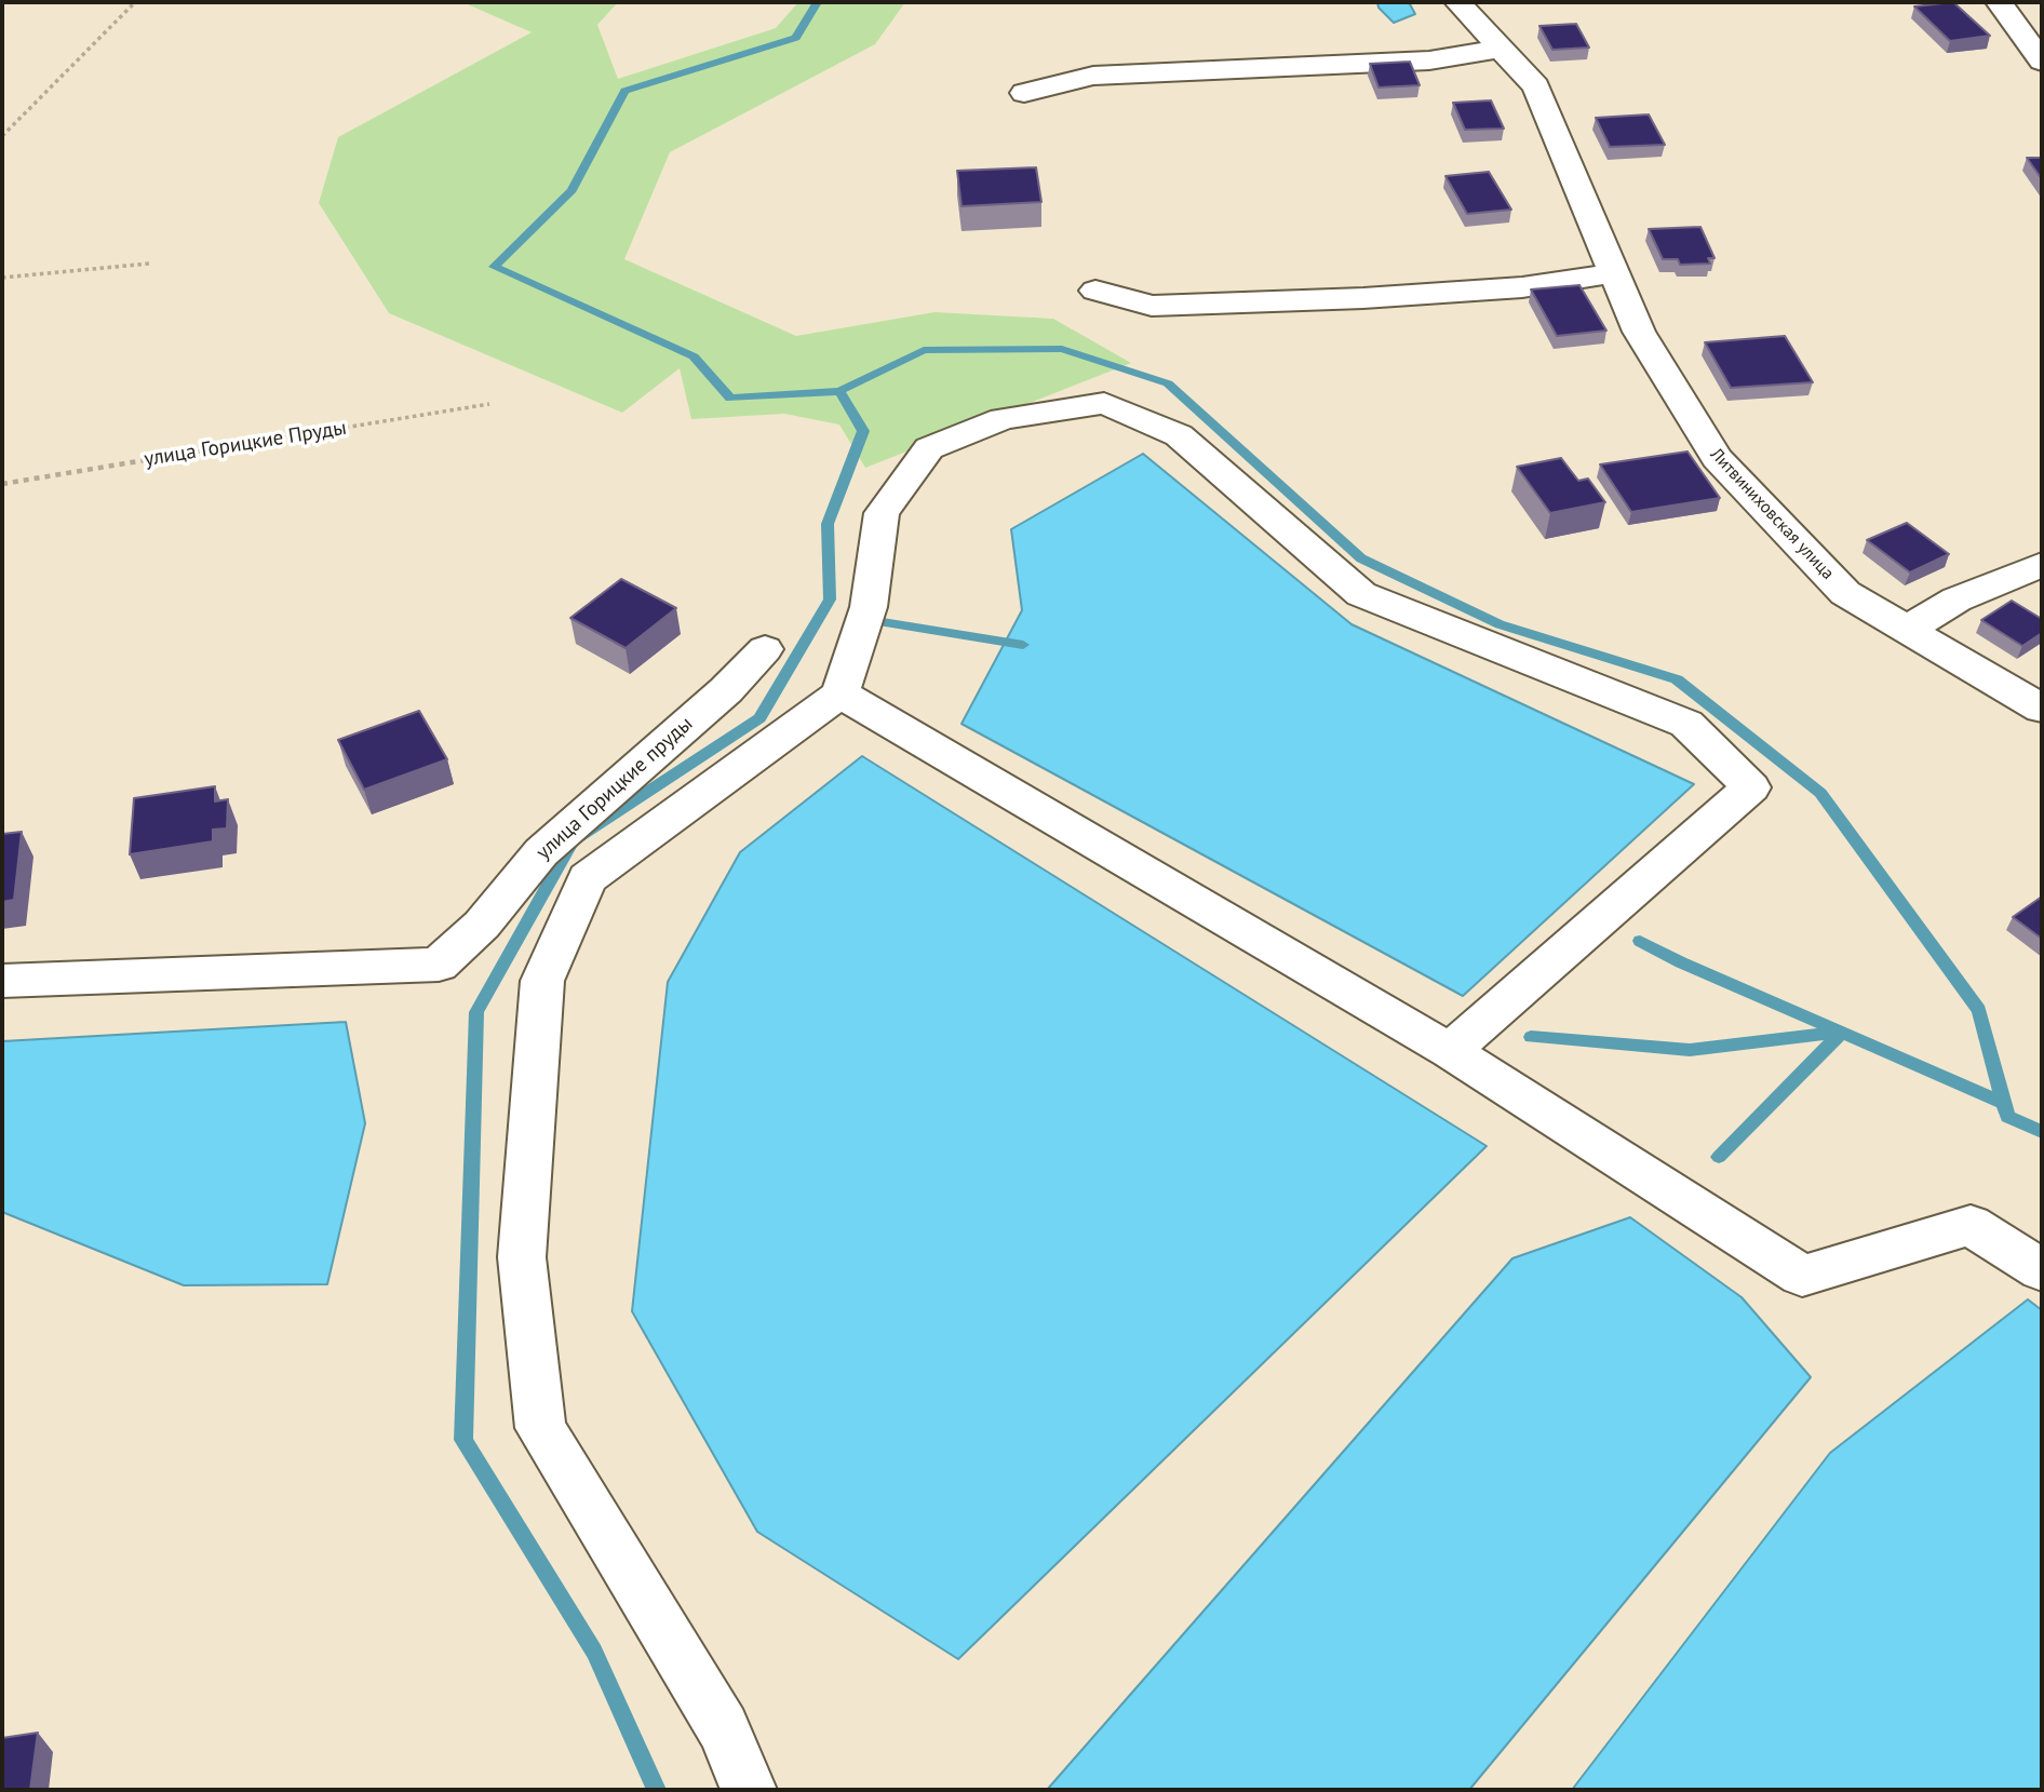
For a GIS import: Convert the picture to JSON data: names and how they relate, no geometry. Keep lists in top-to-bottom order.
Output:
{
  "streets": {
    "street": ["Литвиниховская улица", "улица Горицкие пруды"],
    "path": ["улица Горицкие Пруды"]
  }
}
